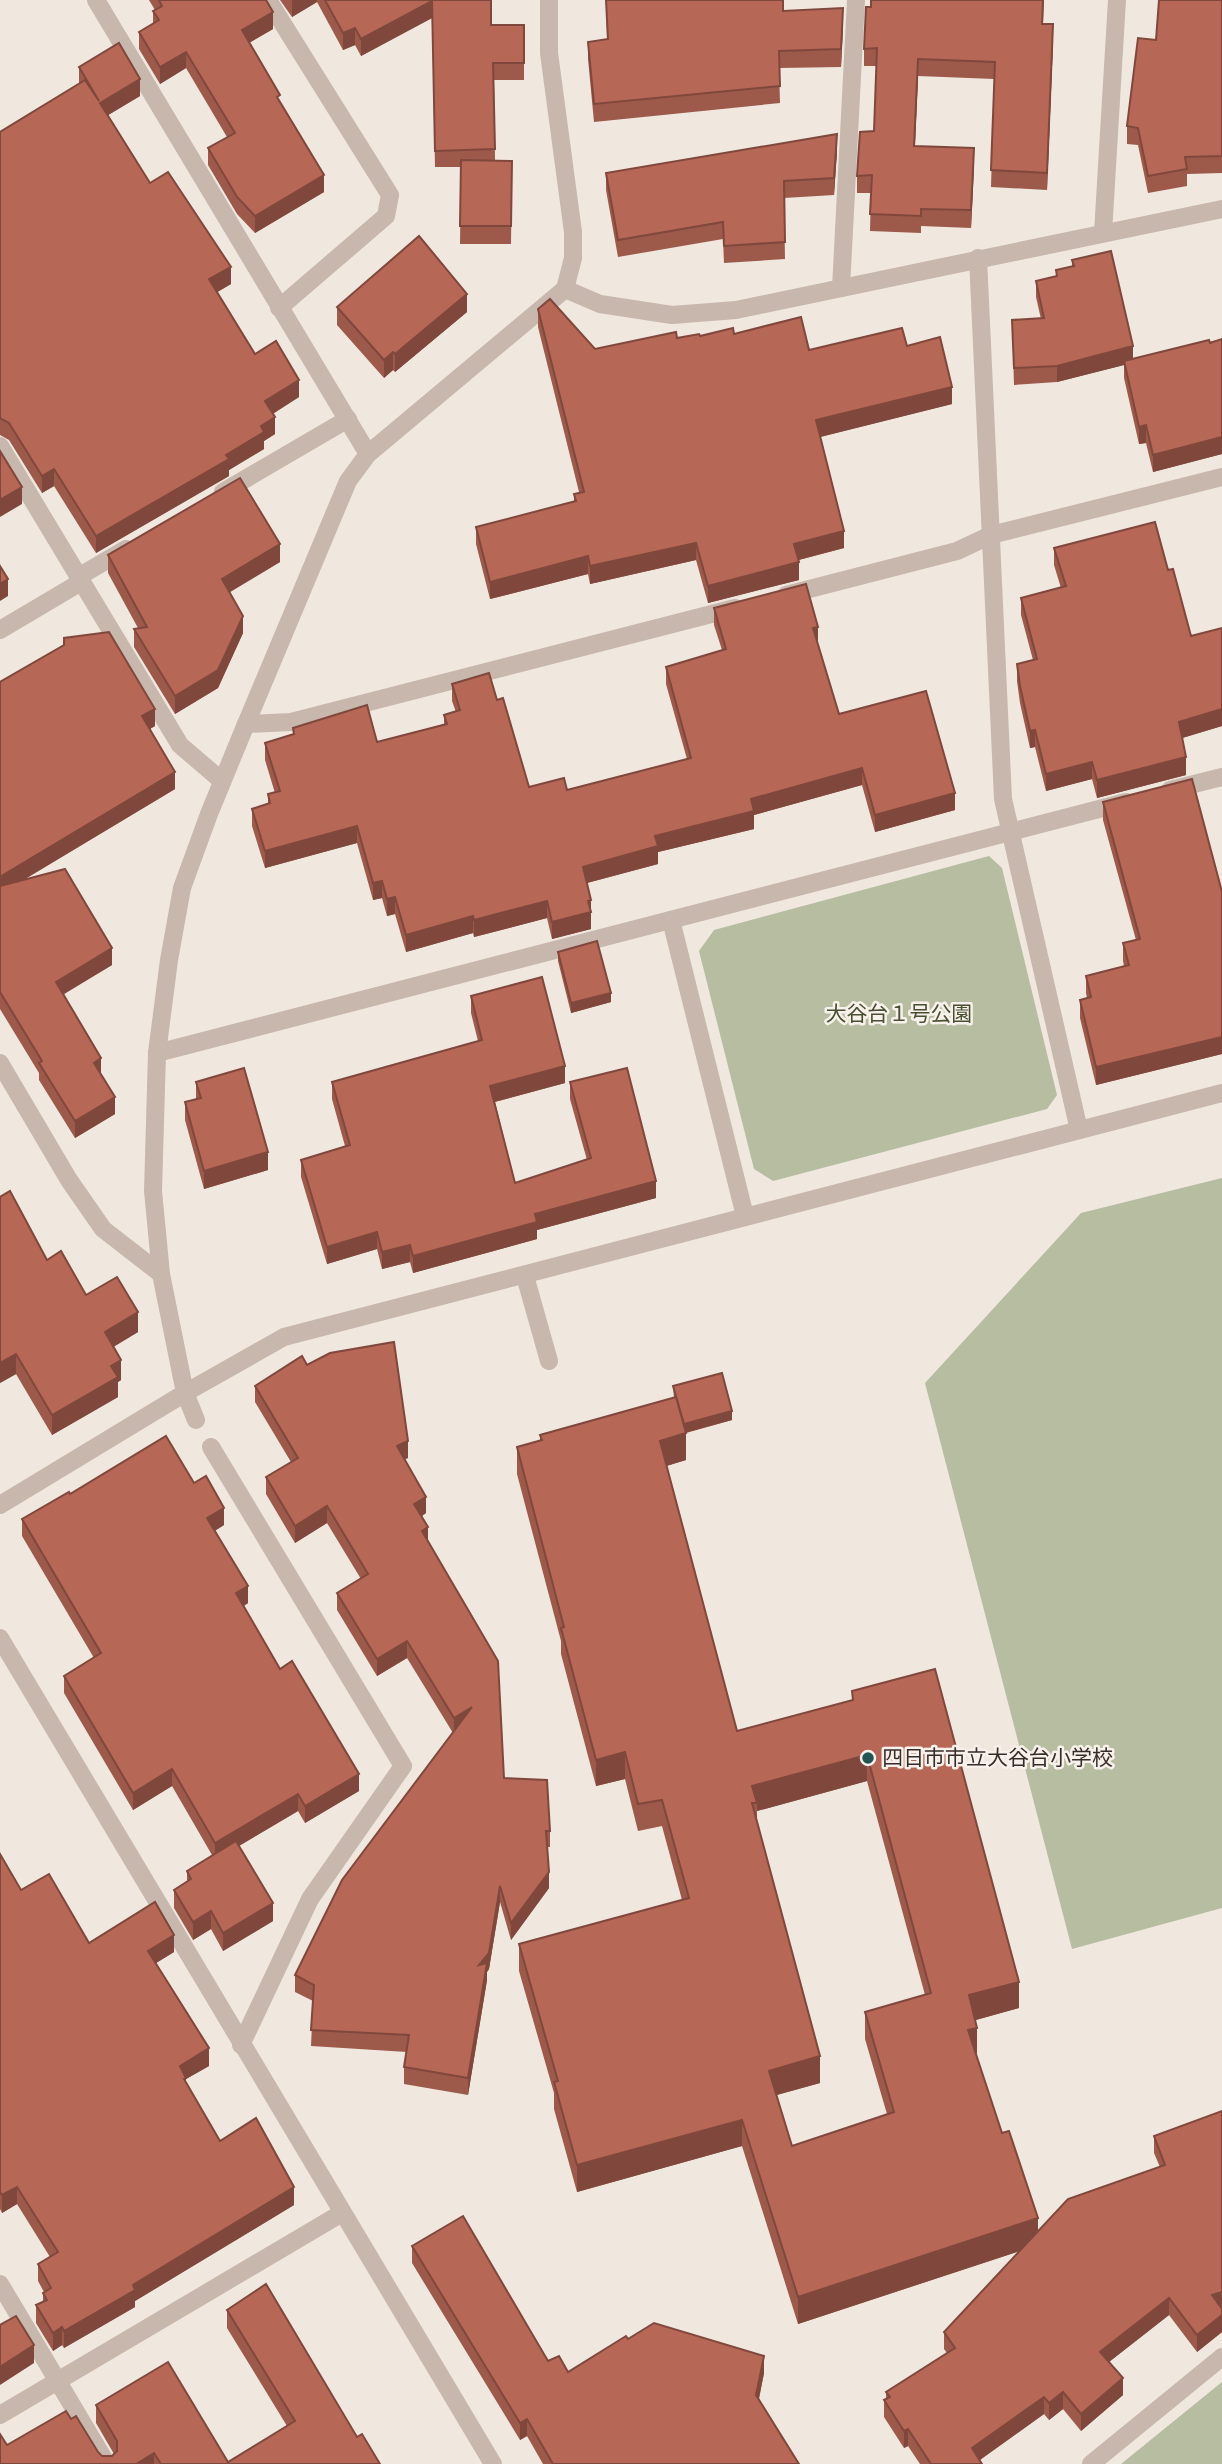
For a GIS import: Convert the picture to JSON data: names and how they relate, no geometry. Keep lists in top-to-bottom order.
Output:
{
  "parks": ["大谷台１号公園"],
  "places": ["四日市市立大谷台小学校"]
}
